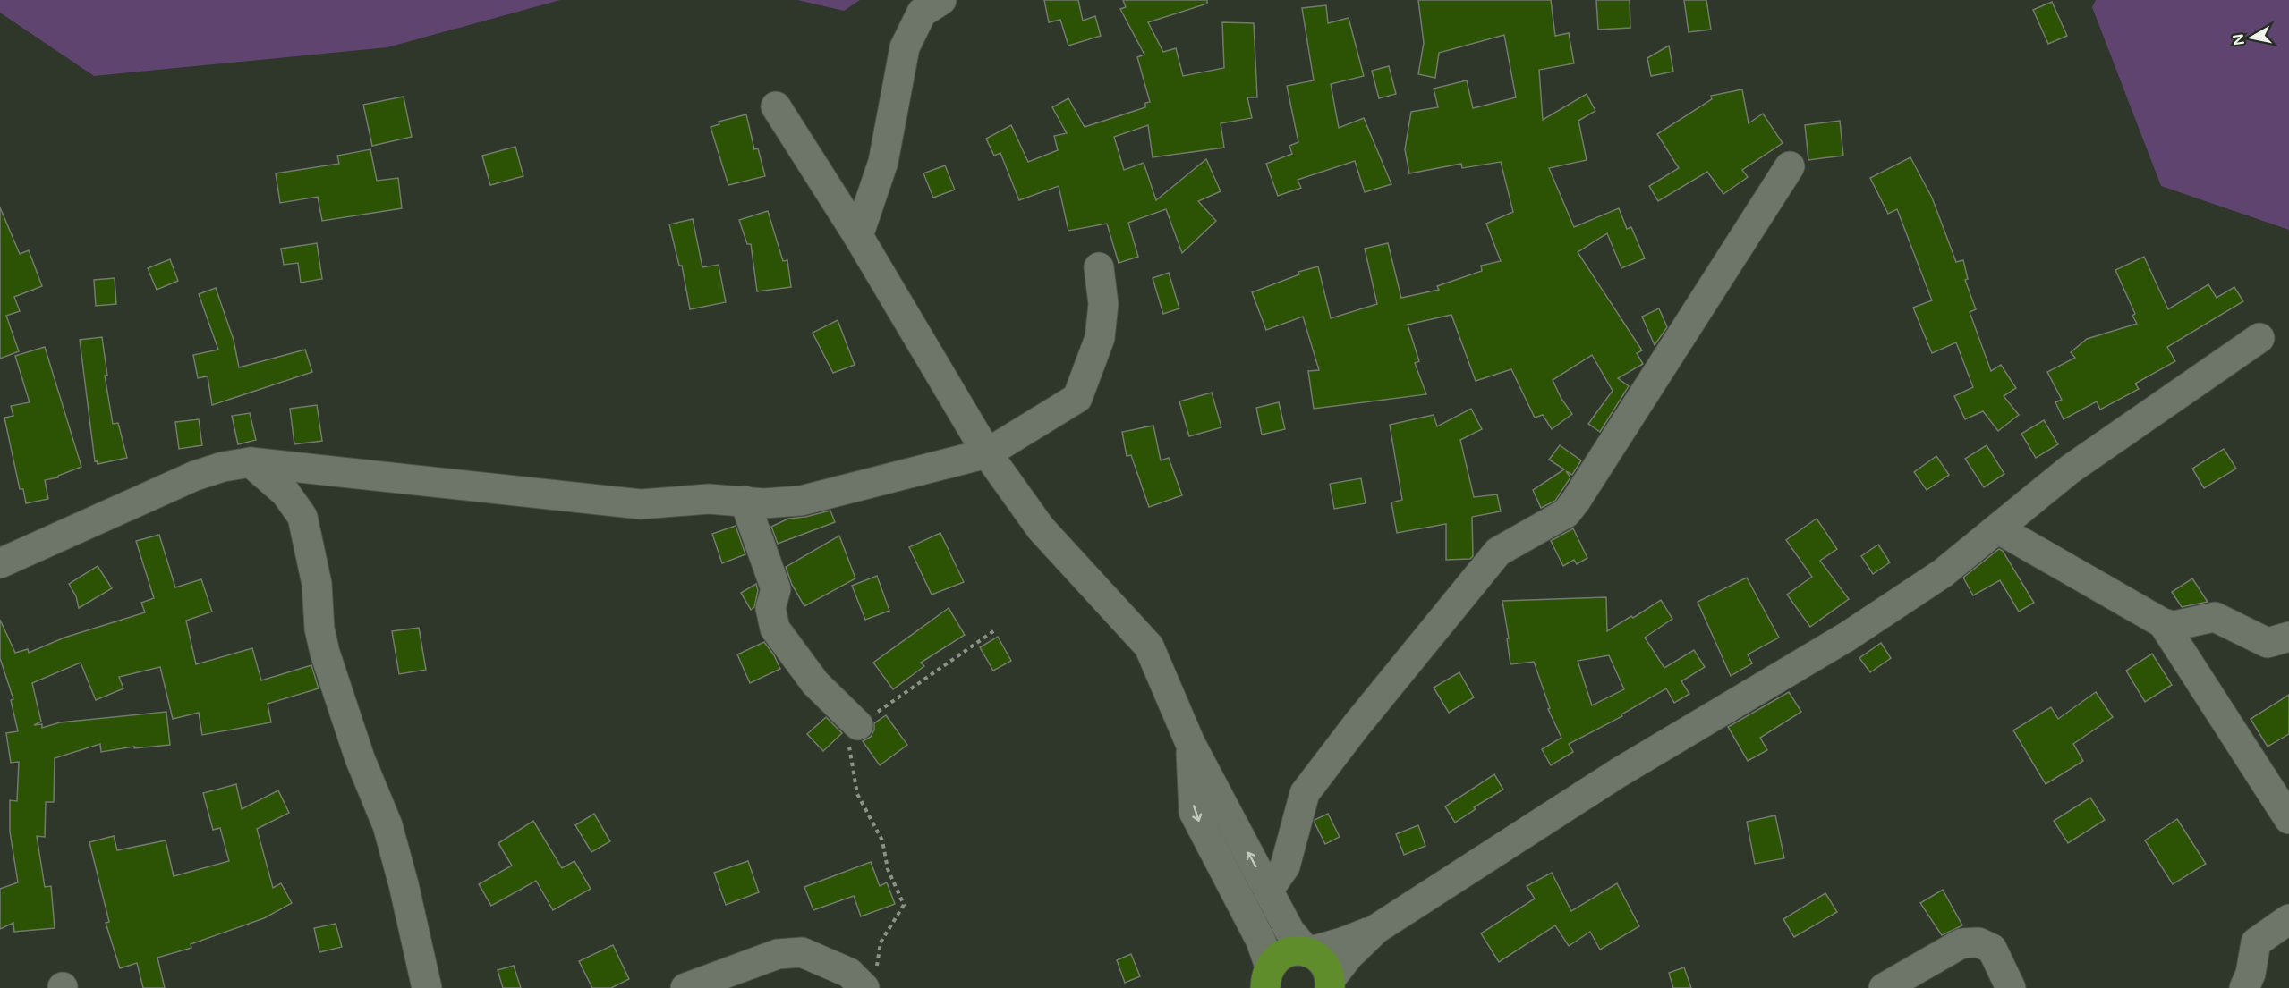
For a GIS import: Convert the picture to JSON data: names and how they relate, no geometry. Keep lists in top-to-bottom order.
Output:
{
  "north": "left"
}
